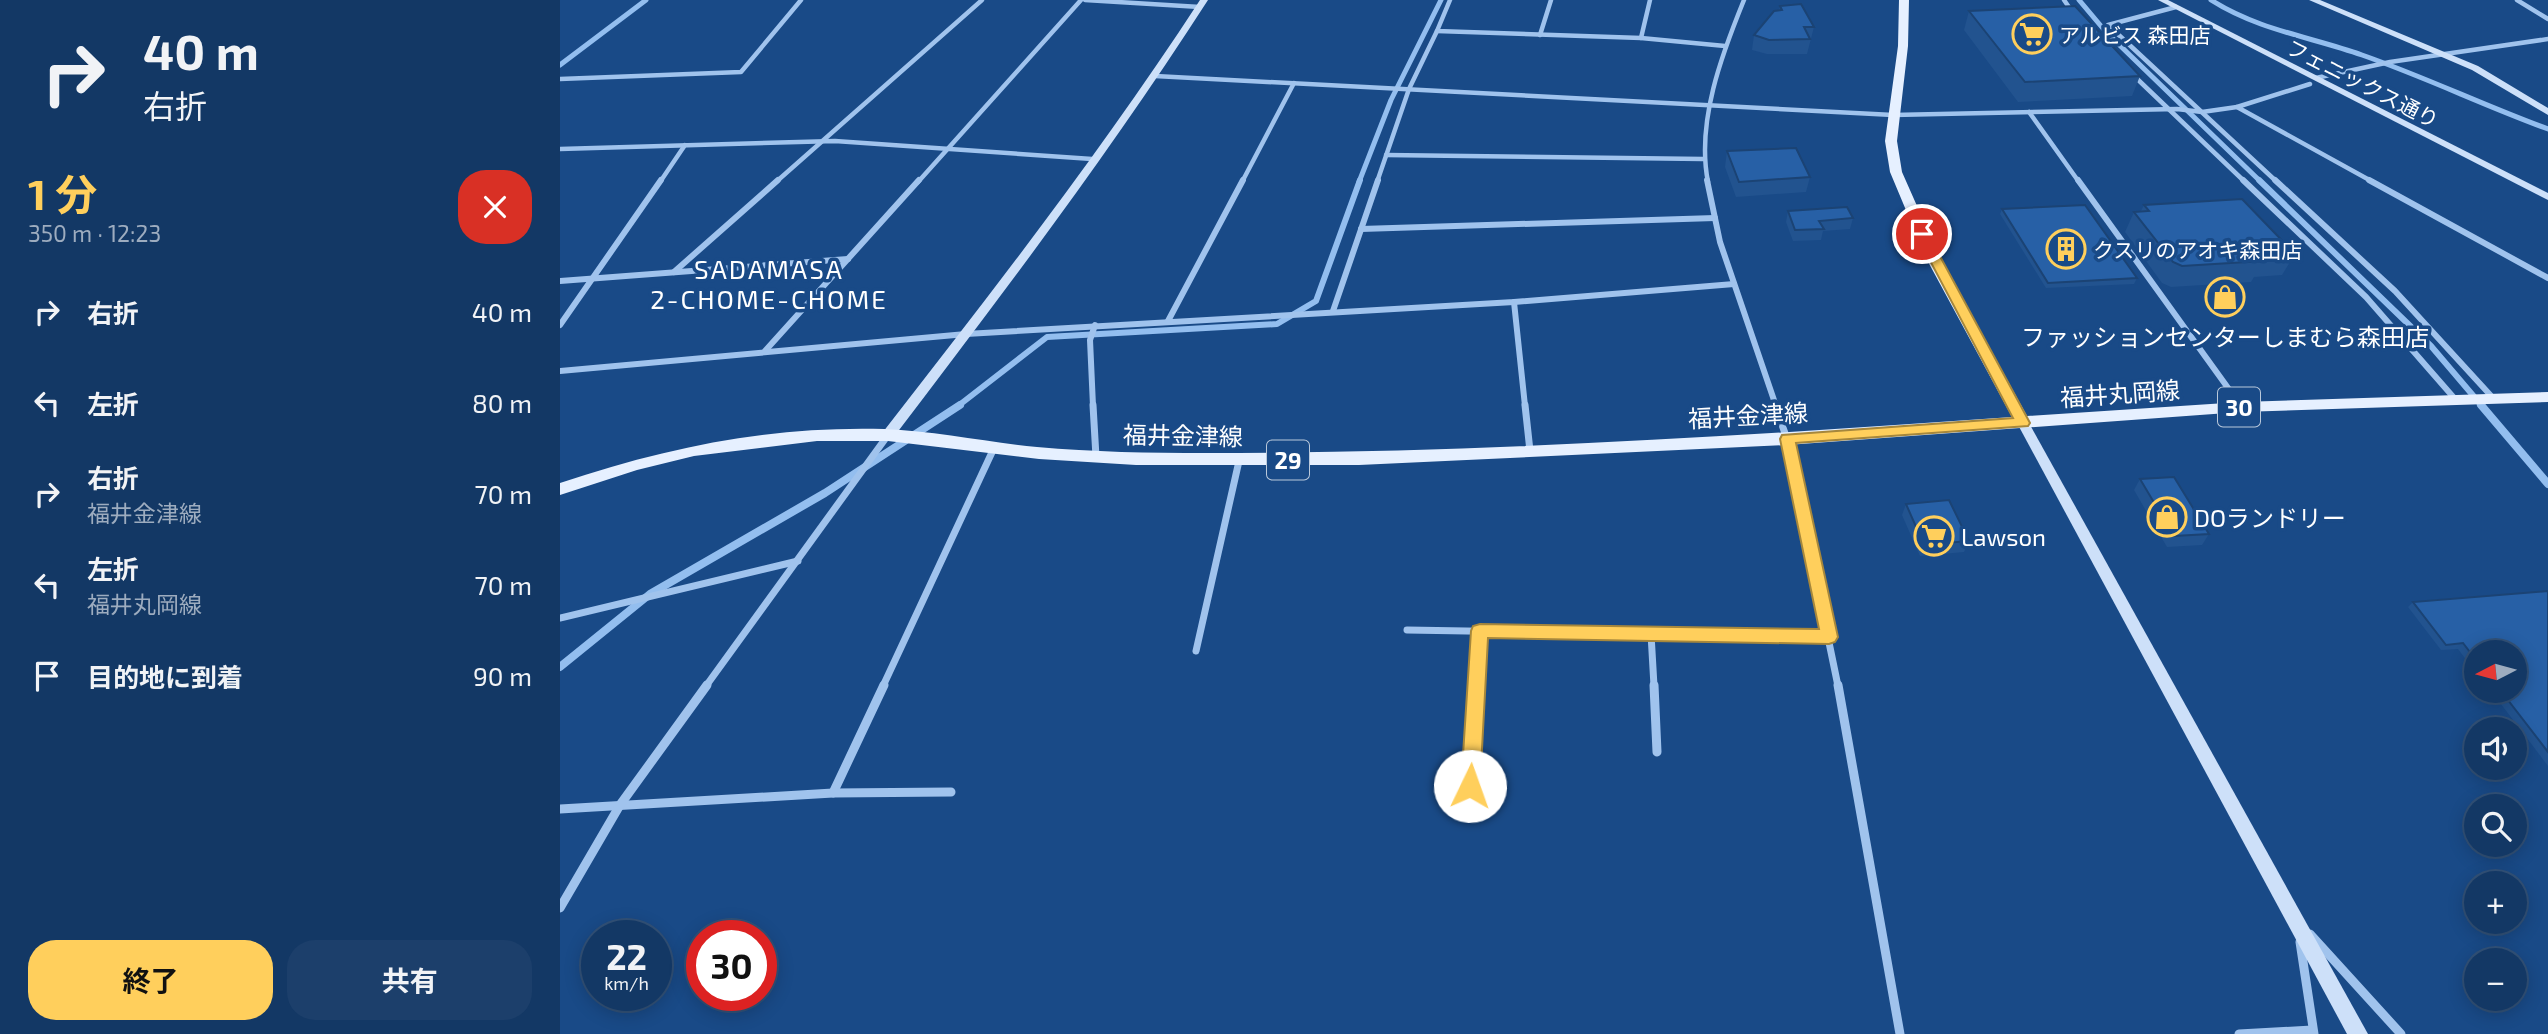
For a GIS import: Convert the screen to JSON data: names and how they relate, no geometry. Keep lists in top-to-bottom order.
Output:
{
  "streets": {
    "main road": [
      "福井丸岡線",
      "30",
      "福井金津線",
      "29"
    ],
    "street": ["フェニックス通り"]
  },
  "crossings": [
    ["福井丸岡線", "福井金津線"]
  ],
  "districts": ["SADAMASA 2-CHOME-CHOME"],
  "places": {
    "supermarket": ["アルビス 森田店", "Lawson"],
    "building": ["クスリのアオキ森田店"],
    "shop": ["ファッションセンターしまむら森田店", "DOランドリー"]
  },
  "north": "left",
  "page": {
    "turn": ["40 m", "右折"],
    "heading": ["1 分", "350 m · 12:23"],
    "list": [
      {
        "name": "右折",
        "value": "40 m"
      },
      {
        "name": "左折",
        "value": "80 m"
      },
      {
        "name": "右折",
        "note": "福井金津線",
        "value": "70 m"
      },
      {
        "name": "左折",
        "note": "福井丸岡線",
        "value": "70 m"
      },
      {
        "name": "目的地に到着",
        "value": "90 m"
      }
    ],
    "map_buttons": ["+", "−"],
    "speed": "22 km/h",
    "limit": "30",
    "buttons": ["終了", "共有"]
  }
}
